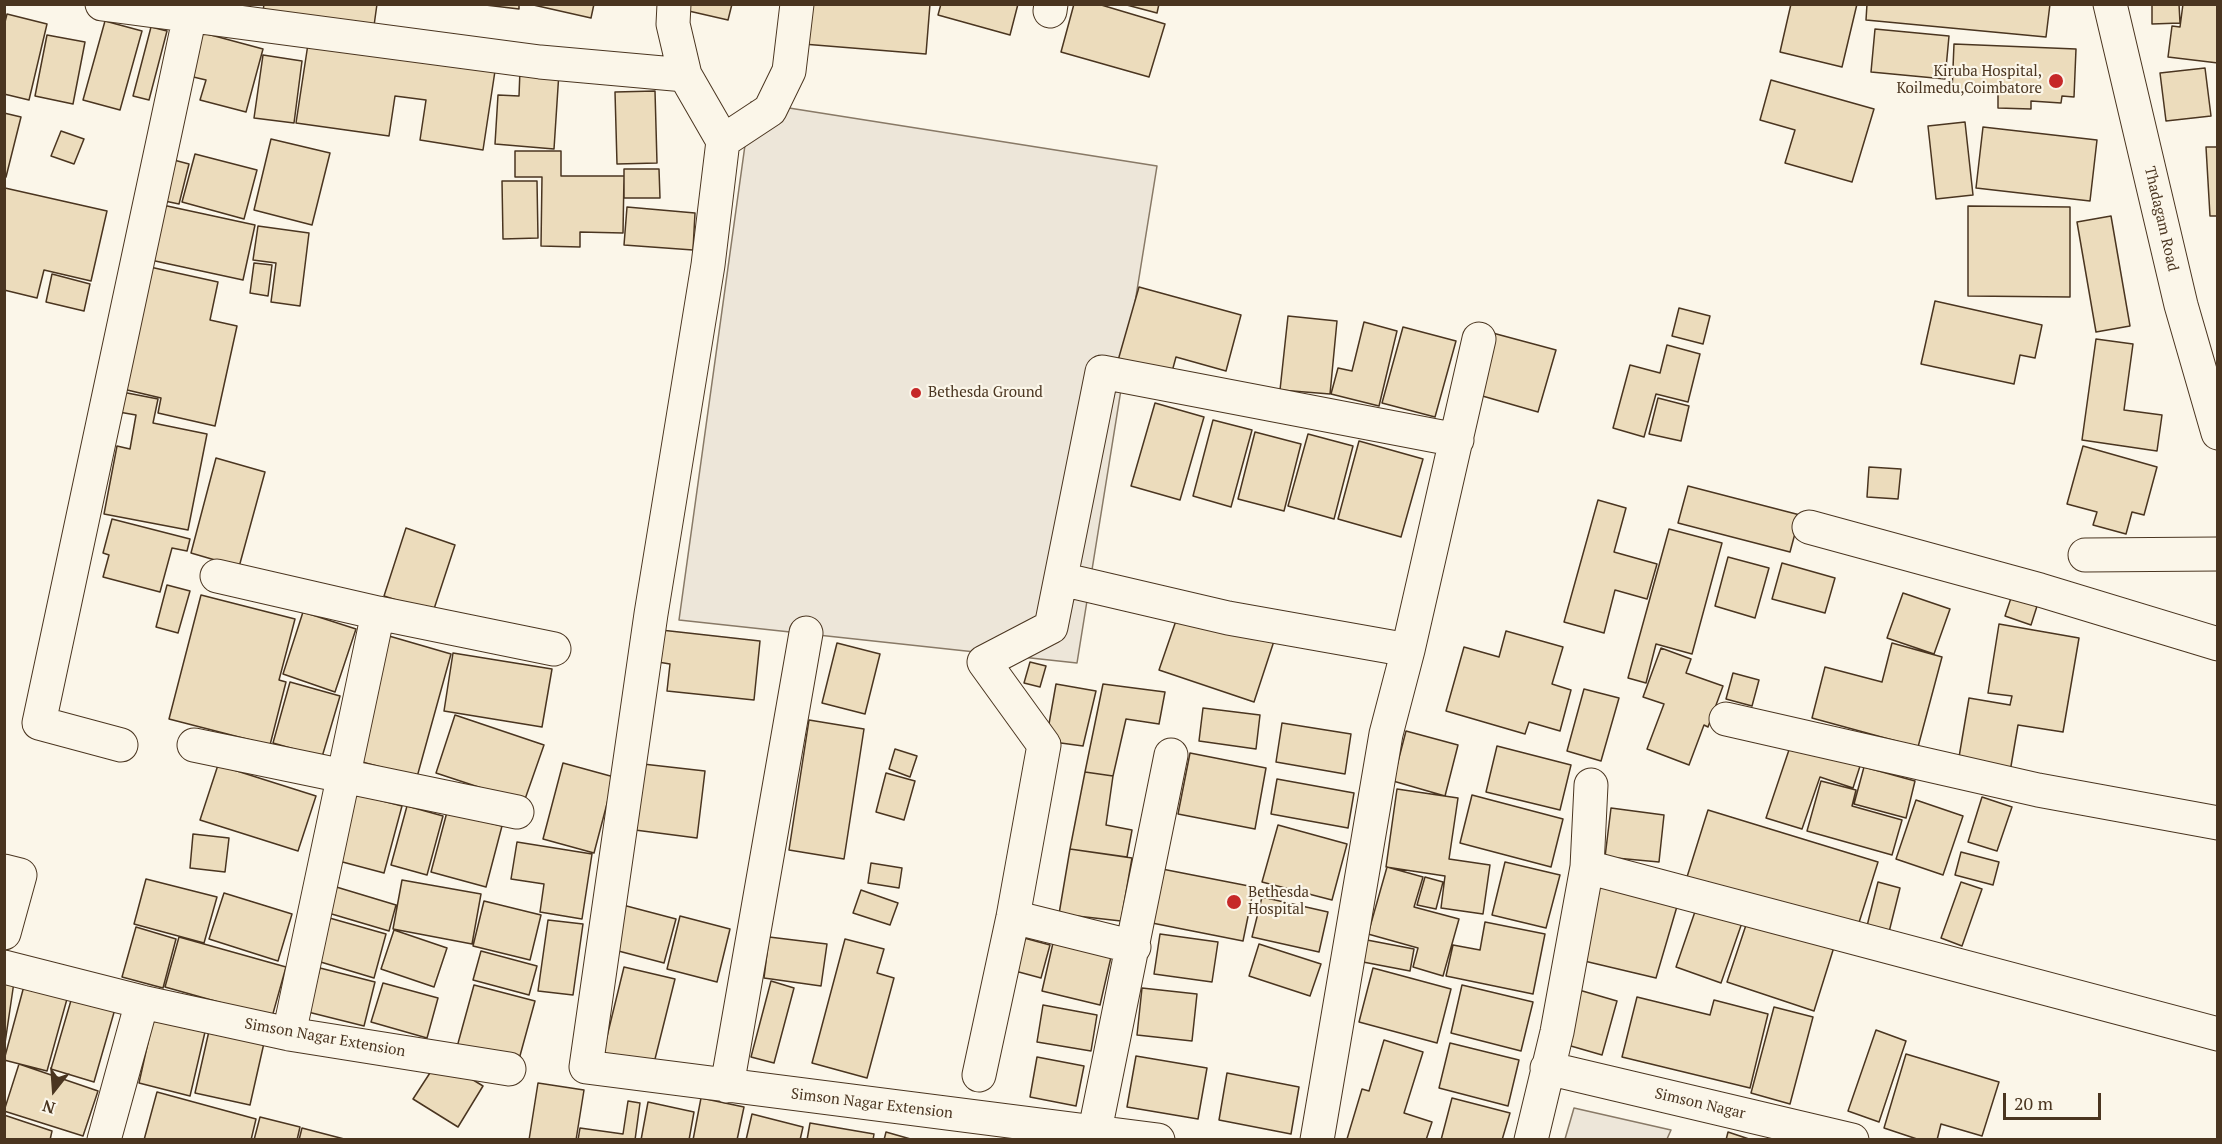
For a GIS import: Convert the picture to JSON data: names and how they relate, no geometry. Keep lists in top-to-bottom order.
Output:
{
  "streets": {
    "street": ["Thadagam Road", "Simson Nagar Extension", "Simson Nagar"]
  },
  "places": ["Kiruba Hospital, Koilmedu,Coimbatore", "Bethesda Ground", "Bethesda Hospital"],
  "scale_bar": "20 m",
  "north": "bottom"
}
